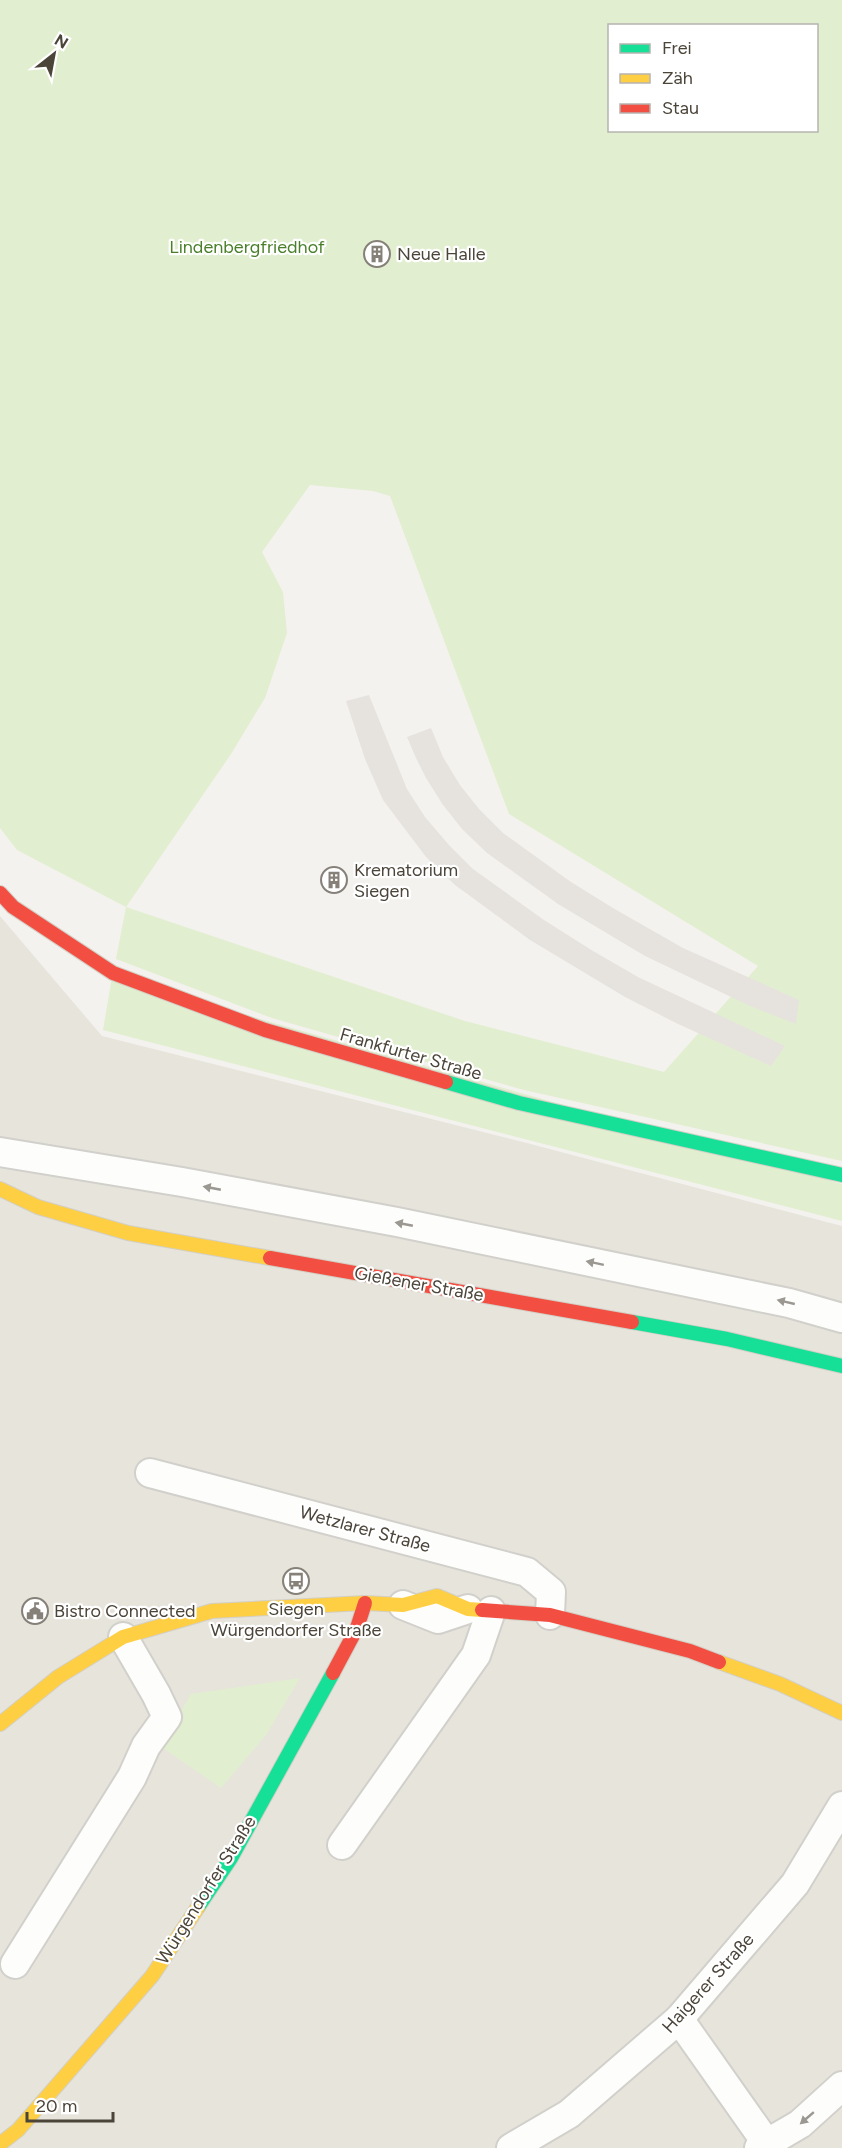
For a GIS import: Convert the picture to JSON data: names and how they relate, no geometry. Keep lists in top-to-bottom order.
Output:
{
  "streets": {
    "street": [
      "Frankfurter Straße",
      "Gießener Straße",
      "Wetzlarer Straße",
      "Würgendorfer Straße",
      "Haigerer Straße"
    ]
  },
  "parks": ["Lindenbergfriedhof"],
  "places": {
    "building": ["Neue Halle", "Krematorium Siegen"],
    "bus stop": ["Siegen Würgendorfer Straße"],
    "public building": ["Bistro Connected"]
  },
  "legend": ["Frei", "Zäh", "Stau"],
  "scale_bar": "20 m",
  "north": "top right"
}
